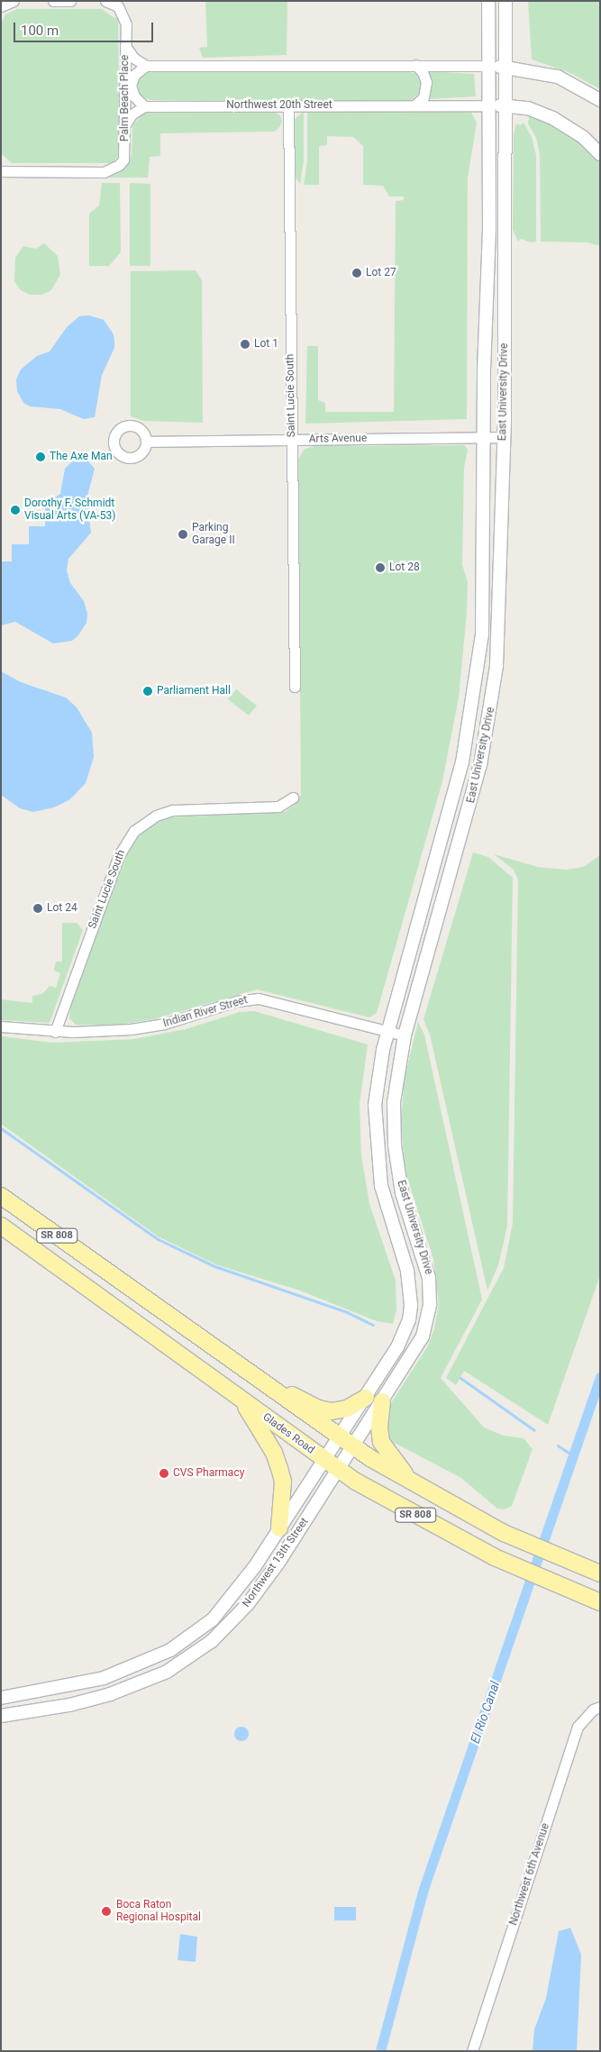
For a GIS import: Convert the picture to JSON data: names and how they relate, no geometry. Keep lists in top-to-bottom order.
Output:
{
  "streets": {
    "main road": ["SR 808", "Glades Road"],
    "street": [
      "Palm Beach Place",
      "Northwest 20th Street",
      "East University Drive",
      "Saint Lucie South",
      "Arts Avenue",
      "Indian River Street",
      "Northwest 13th Street",
      "Northwest 6th Avenue"
    ]
  },
  "crossings": [
    ["Northwest 20th Street", "East University Drive"],
    ["Northwest 20th Street", "Saint Lucie South"],
    ["East University Drive", "Arts Avenue"],
    ["East University Drive", "Indian River Street"],
    ["East University Drive", "SR 808"],
    ["East University Drive", "Glades Road"],
    ["East University Drive", "Northwest 13th Street"],
    ["Saint Lucie South", "Arts Avenue"],
    ["Saint Lucie South", "Indian River Street"],
    ["Glades Road", "Northwest 13th Street"]
  ],
  "water": ["El Rio Canal"],
  "places": [
    "Lot 27",
    "Lot 1",
    "The Axe Man",
    "Dorothy F. Schmidt Visual Arts (VA-53)",
    "Parking Garage II",
    "Lot 28",
    "Parliament Hall",
    "Lot 24",
    "CVS Pharmacy",
    "Boca Raton Regional Hospital"
  ],
  "scale_bar": "100 m"
}
